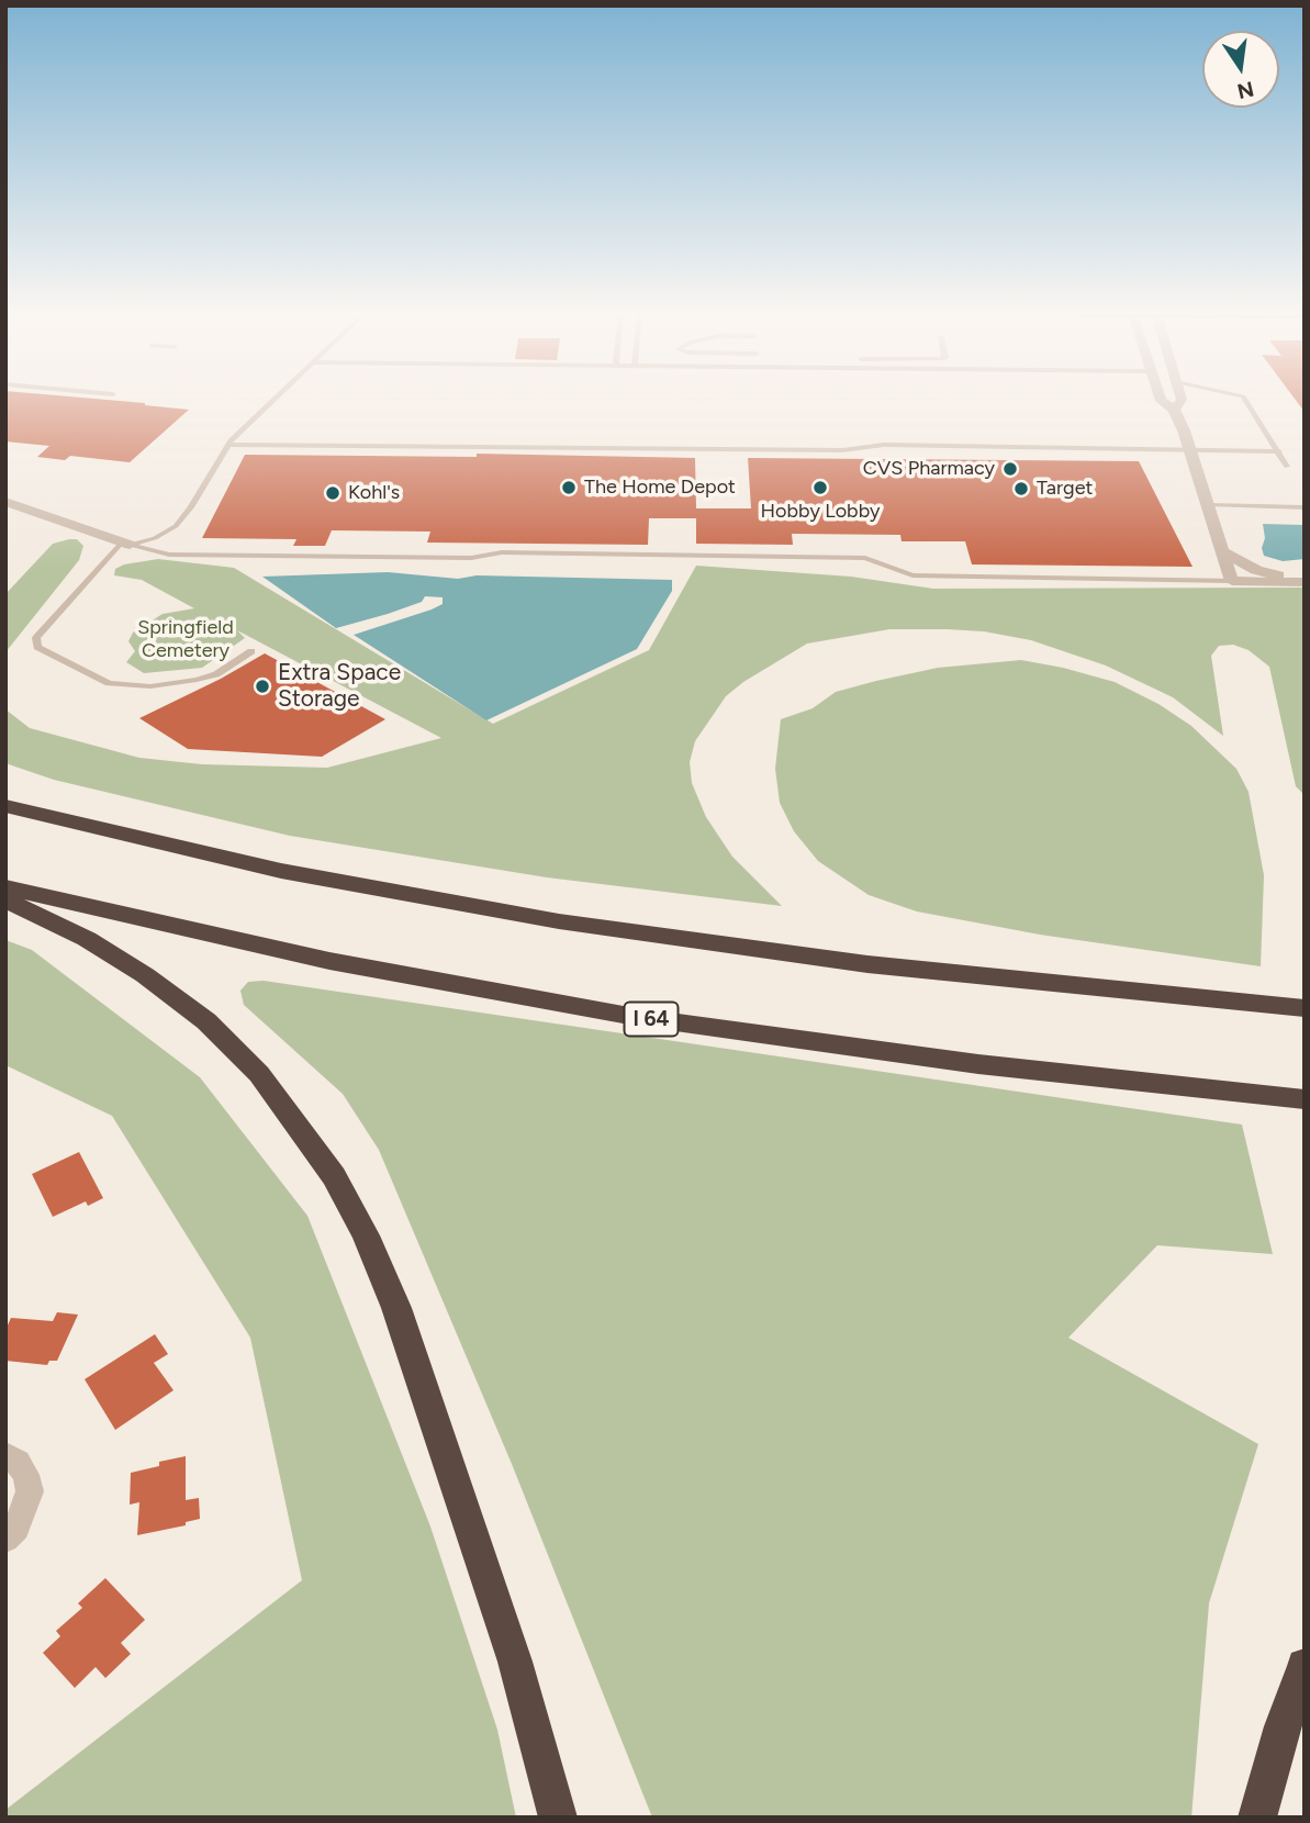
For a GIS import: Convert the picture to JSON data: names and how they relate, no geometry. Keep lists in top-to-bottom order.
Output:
{
  "streets": {
    "highway": ["I 64"]
  },
  "parks": ["Springfield Cemetery"],
  "places": [
    "CVS Pharmacy",
    "The Home Depot",
    "Hobby Lobby",
    "Target",
    "Kohl's",
    "Extra Space Storage"
  ],
  "north": "bottom"
}
